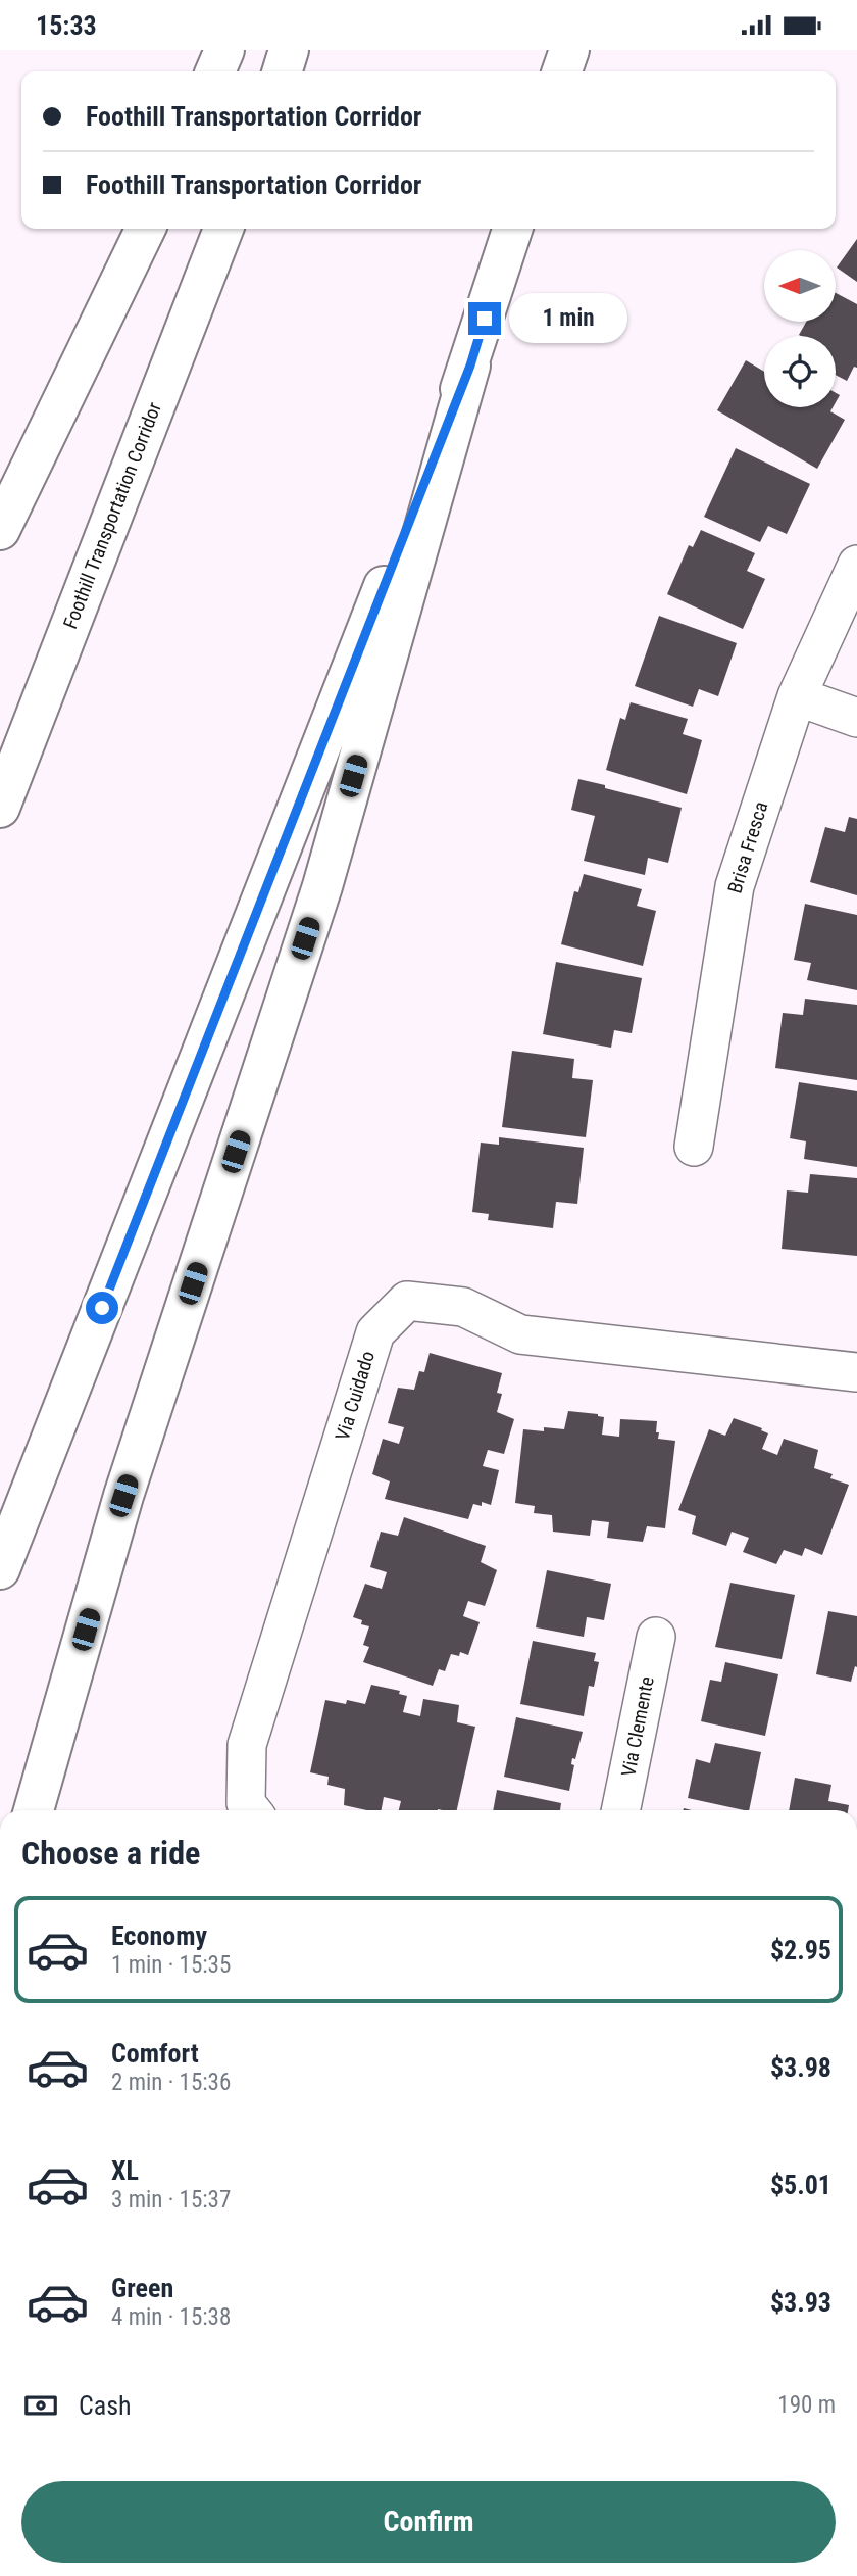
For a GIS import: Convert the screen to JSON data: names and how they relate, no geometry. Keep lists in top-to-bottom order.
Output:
{
  "streets": {
    "highway": ["Foothill Transportation Corridor"],
    "street": ["Brisa Fresca", "Via Cuidado", "Via Clemente"]
  },
  "north": "left",
  "page": {
    "status": "15:33",
    "banner": ["Foothill Transportation Corridor", "Foothill Transportation Corridor"],
    "bubble": "1 min",
    "heading": "Choose a ride",
    "list": [
      {
        "name": "Economy",
        "note": "1 min · 15:35",
        "value": "$2.95"
      },
      {
        "name": "Comfort",
        "note": "2 min · 15:36",
        "value": "$3.98"
      },
      {
        "name": "XL",
        "note": "3 min · 15:37",
        "value": "$5.01"
      },
      {
        "name": "Green",
        "note": "4 min · 15:38",
        "value": "$3.93"
      }
    ],
    "pay": ["Cash", "190 m"],
    "buttons": "Confirm"
  }
}
